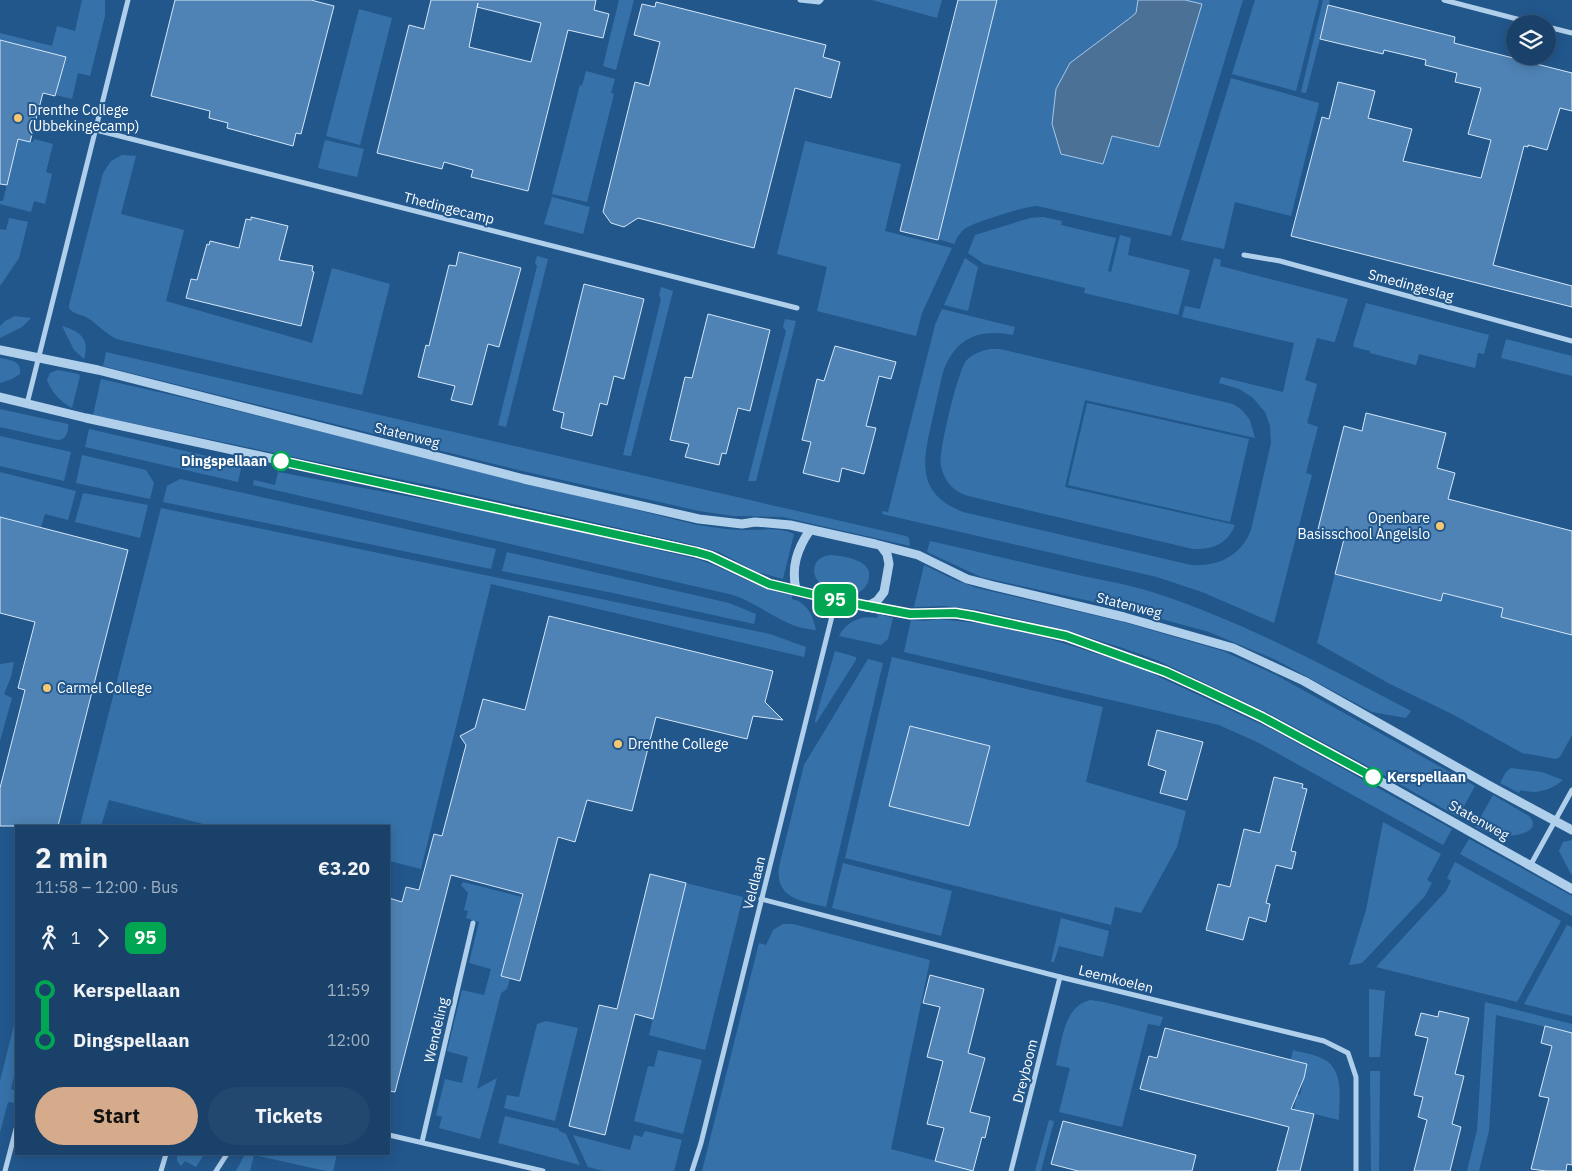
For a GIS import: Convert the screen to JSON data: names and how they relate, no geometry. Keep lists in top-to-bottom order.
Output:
{
  "streets": {
    "street": [
      "Thedingecamp",
      "Smedingeslag",
      "Statenweg",
      "Veldlaan",
      "Leemkoelen",
      "Wendeling",
      "Dreyboom"
    ]
  },
  "crossings": [
    ["Statenweg", "Veldlaan"],
    ["Veldlaan", "Leemkoelen"],
    ["Leemkoelen", "Dreyboom"]
  ],
  "places": [
    "Drenthe College (Ubbekingecamp)",
    "Dingspellaan",
    "Openbare Basisschool Angelslo",
    "Carmel College",
    "Drenthe College",
    "Kerspellaan"
  ],
  "lines": ["bus line 95"],
  "page": {
    "on_map": "95",
    "heading": ["2 min", "11:58 – 12:00 · Bus", "€3.20"],
    "legs": ["1", "95"],
    "list": [
      {
        "name": "Kerspellaan",
        "value": "11:59"
      },
      {
        "name": "Dingspellaan",
        "value": "12:00"
      }
    ],
    "buttons": ["Start", "Tickets"]
  }
}
